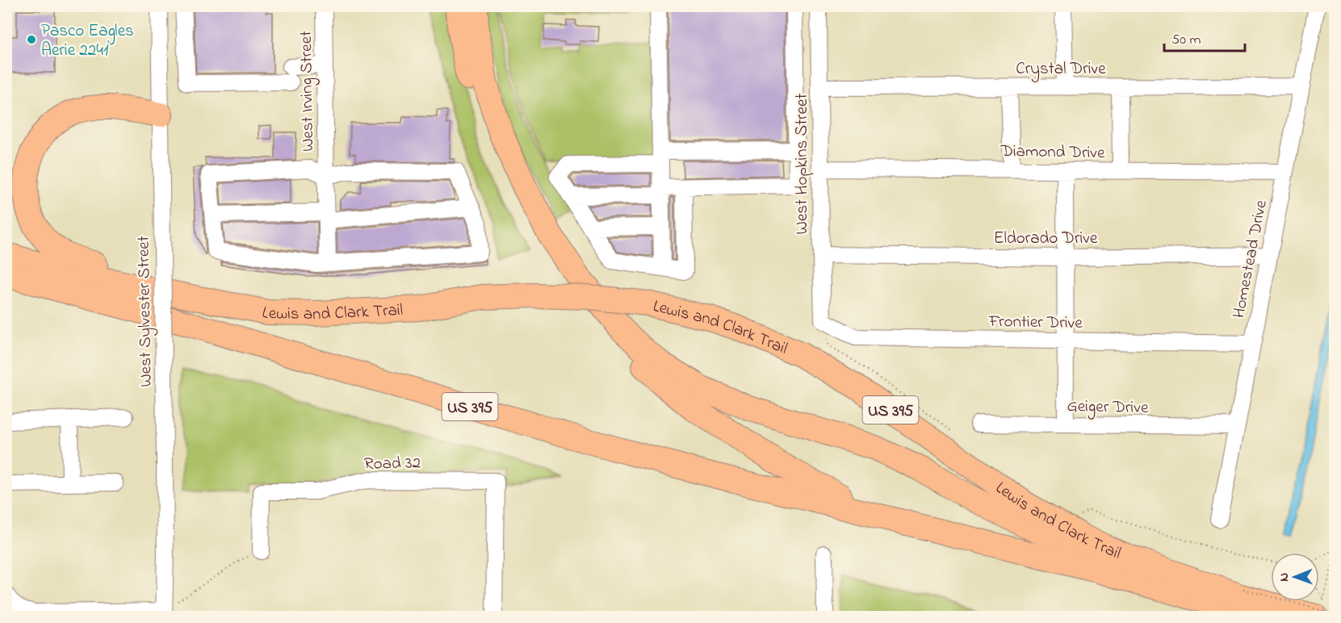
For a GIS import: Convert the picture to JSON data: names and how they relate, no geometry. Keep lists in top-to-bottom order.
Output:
{
  "streets": {
    "highway": ["Lewis and Clark Trail", "US 395"],
    "street": [
      "Crystal Drive",
      "West Irving Street",
      "Diamond Drive",
      "West Hopkins Street",
      "Eldorado Drive",
      "Homestead Drive",
      "West Sylvester Street",
      "Frontier Drive",
      "Geiger Drive",
      "Road 32"
    ]
  },
  "crossings": [
    ["Crystal Drive", "West Hopkins Street"],
    ["Crystal Drive", "Homestead Drive"],
    ["Diamond Drive", "West Hopkins Street"],
    ["Diamond Drive", "Homestead Drive"],
    ["West Hopkins Street", "Eldorado Drive"],
    ["West Hopkins Street", "Frontier Drive"],
    ["Eldorado Drive", "Homestead Drive"],
    ["Homestead Drive", "Frontier Drive"],
    ["Homestead Drive", "Geiger Drive"]
  ],
  "places": ["Pasco Eagles Aerie 2241"],
  "scale_bar": "50 m",
  "north": "left"
}
